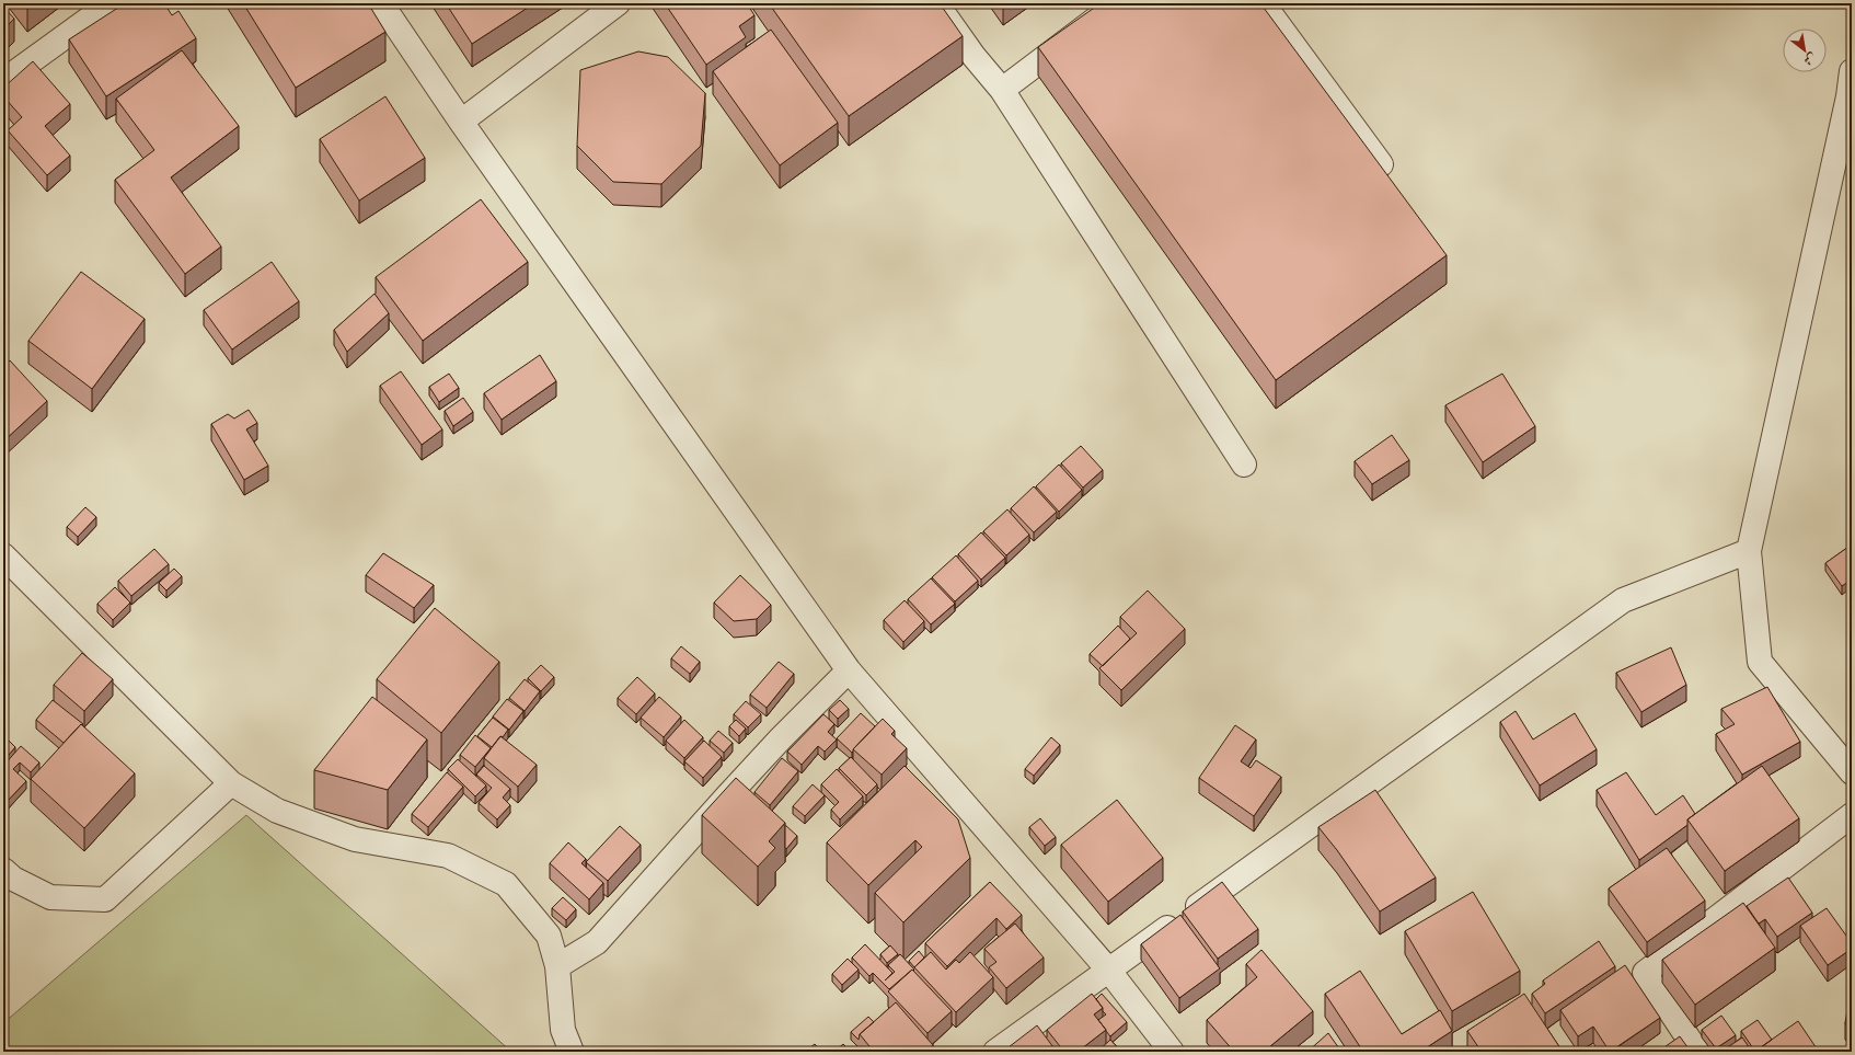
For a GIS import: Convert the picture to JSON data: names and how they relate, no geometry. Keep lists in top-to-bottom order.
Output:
{
  "north": "bottom right"
}
